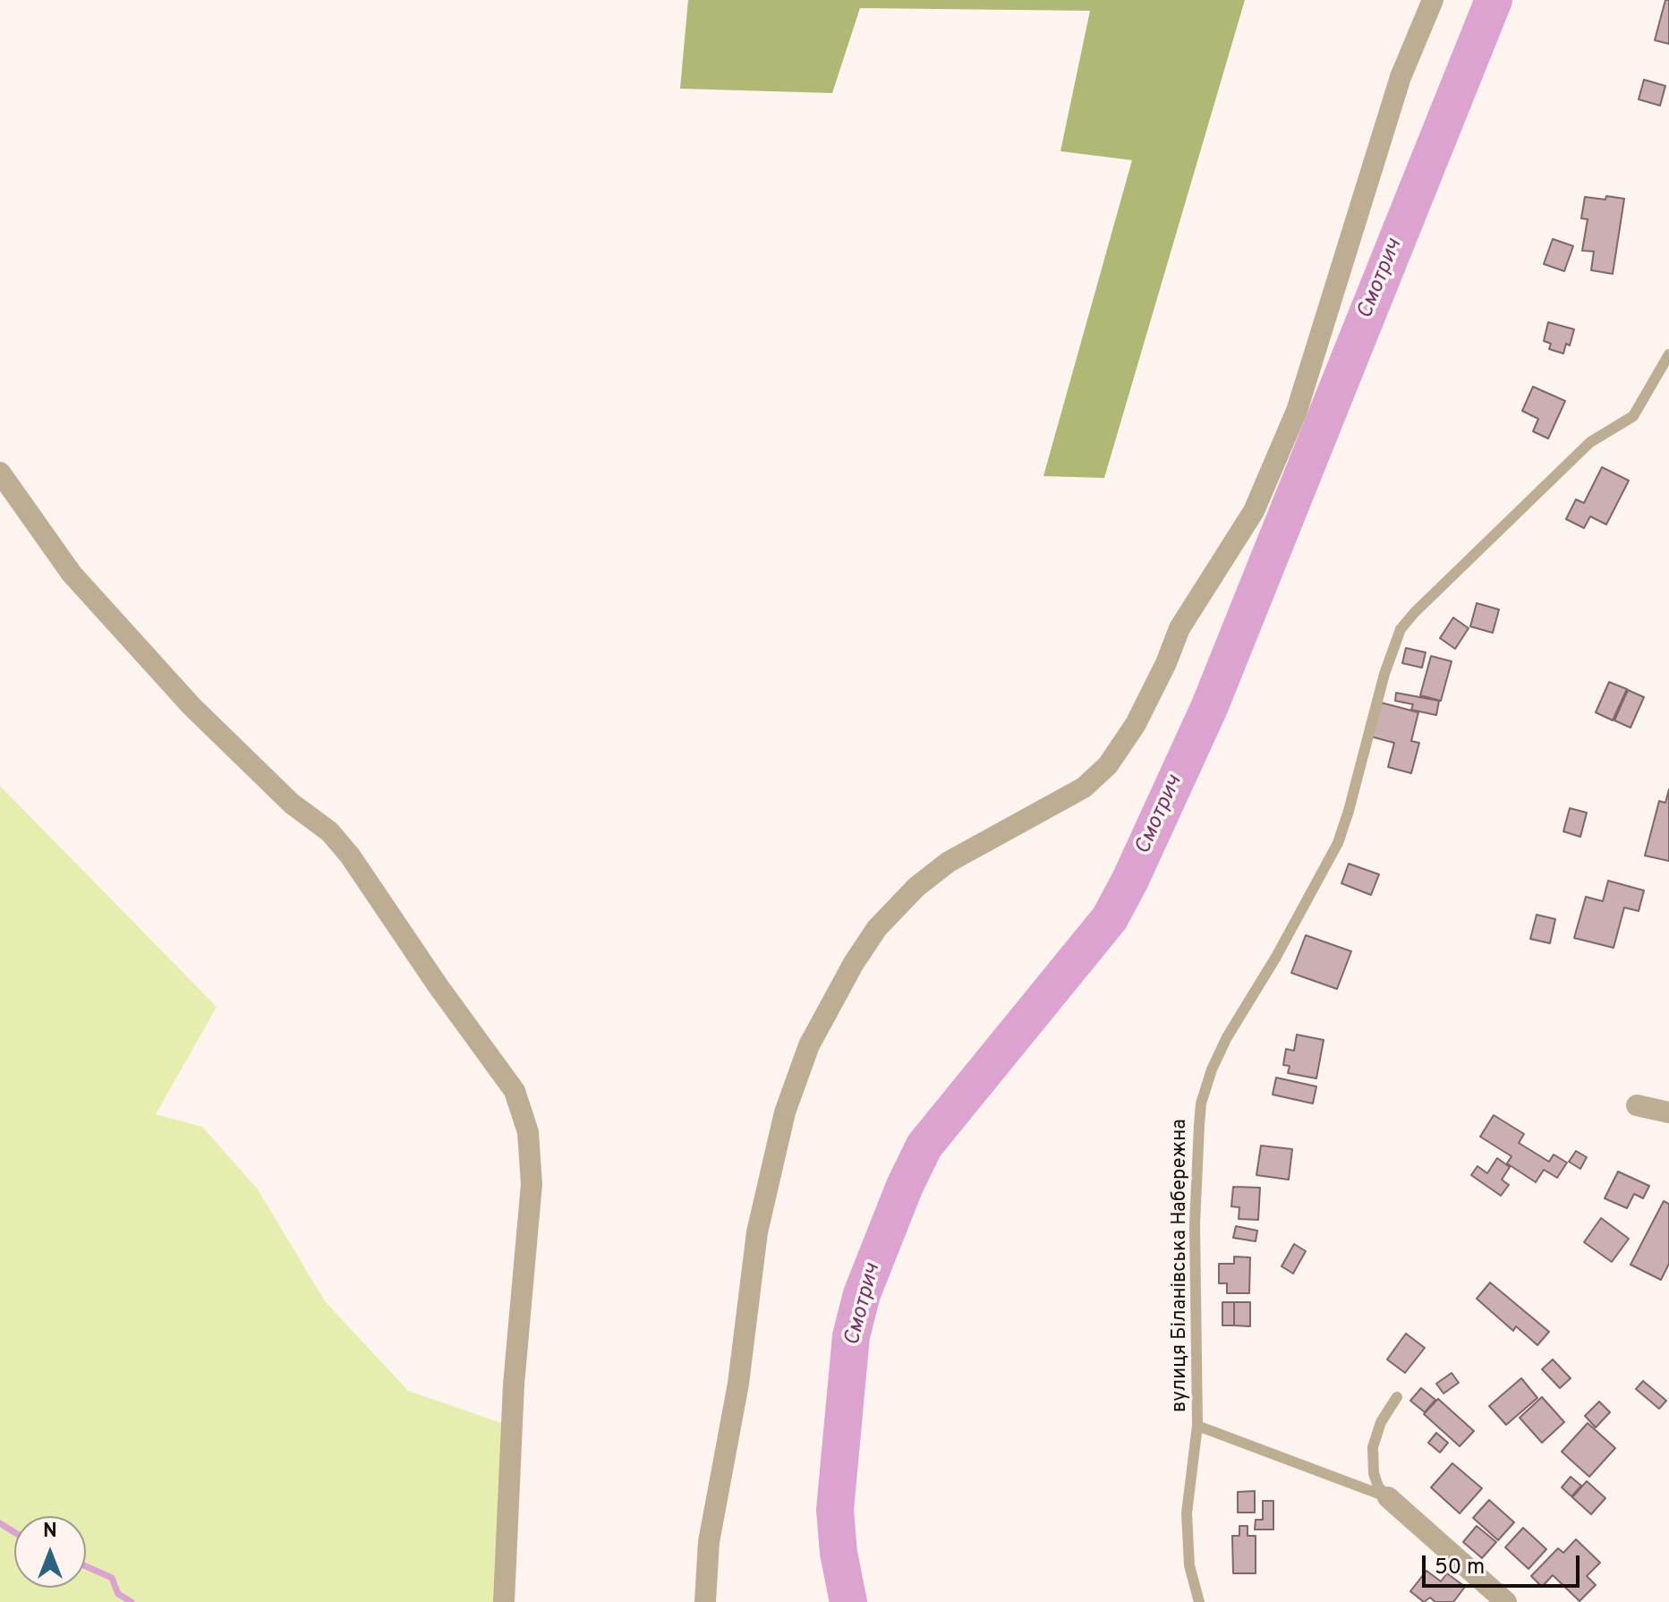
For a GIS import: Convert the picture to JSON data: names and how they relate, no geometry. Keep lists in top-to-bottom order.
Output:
{
  "streets": {
    "lane": ["вулиця Біланівська Набережна"]
  },
  "water": ["Смотрич"],
  "scale_bar": "50 m",
  "north": "top"
}
